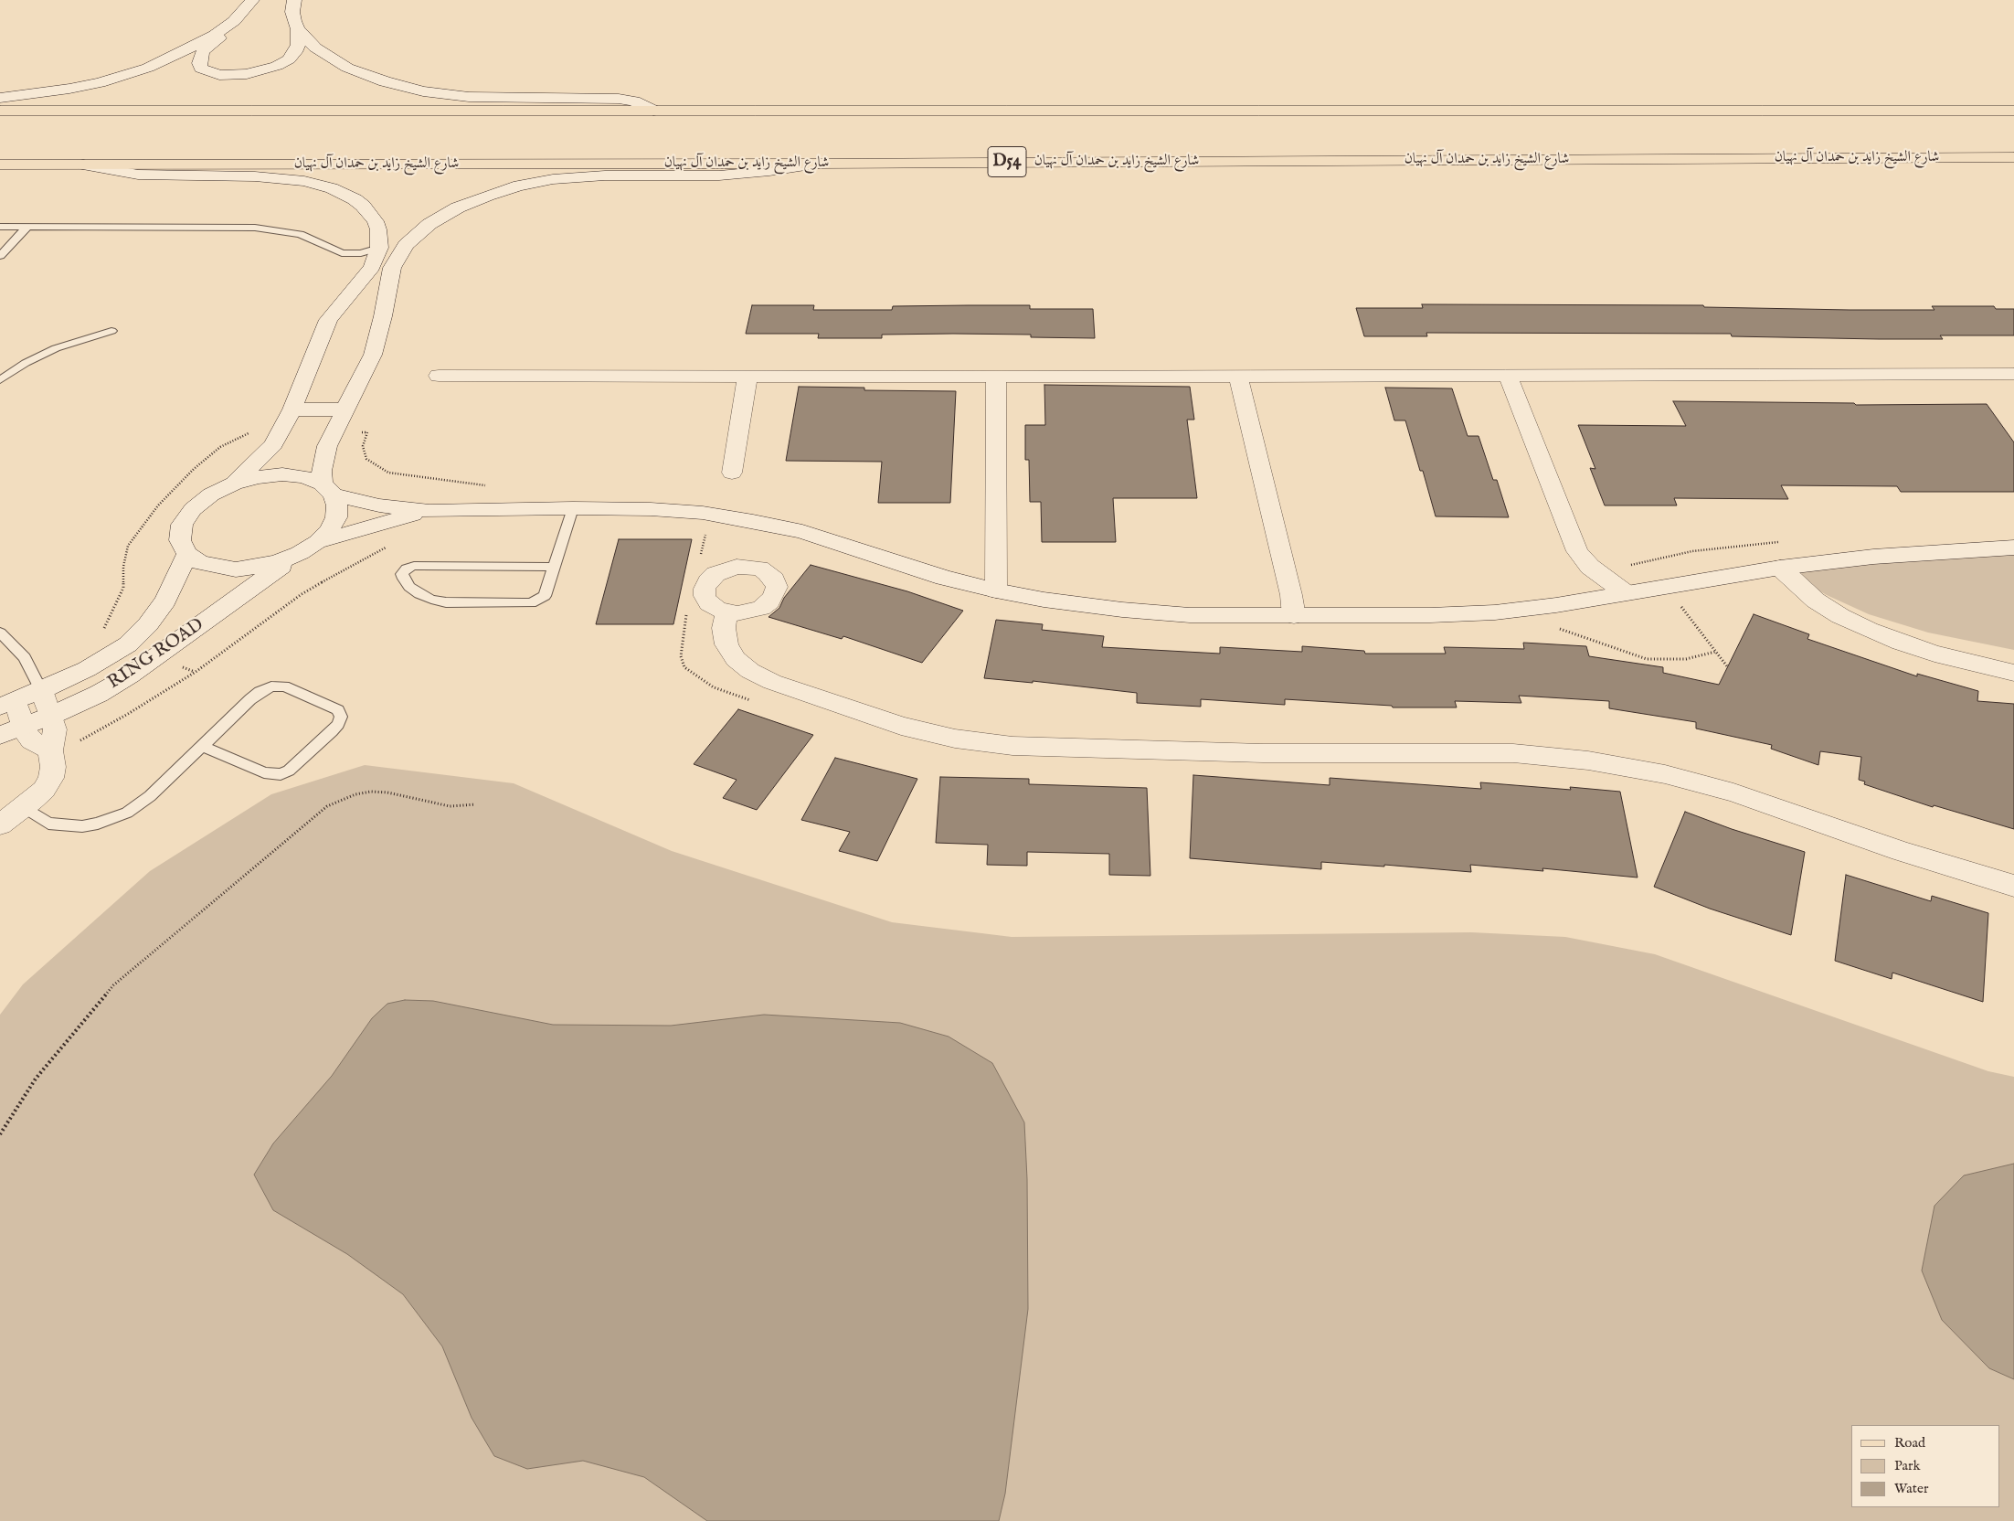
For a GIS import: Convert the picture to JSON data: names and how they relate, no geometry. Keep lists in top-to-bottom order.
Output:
{
  "streets": {
    "main road": ["شارع الشيخ زايد بن حمدان آل نهيان", "D54"],
    "street": ["RING ROAD"]
  },
  "legend": ["Road", "Park", "Water"]
}
